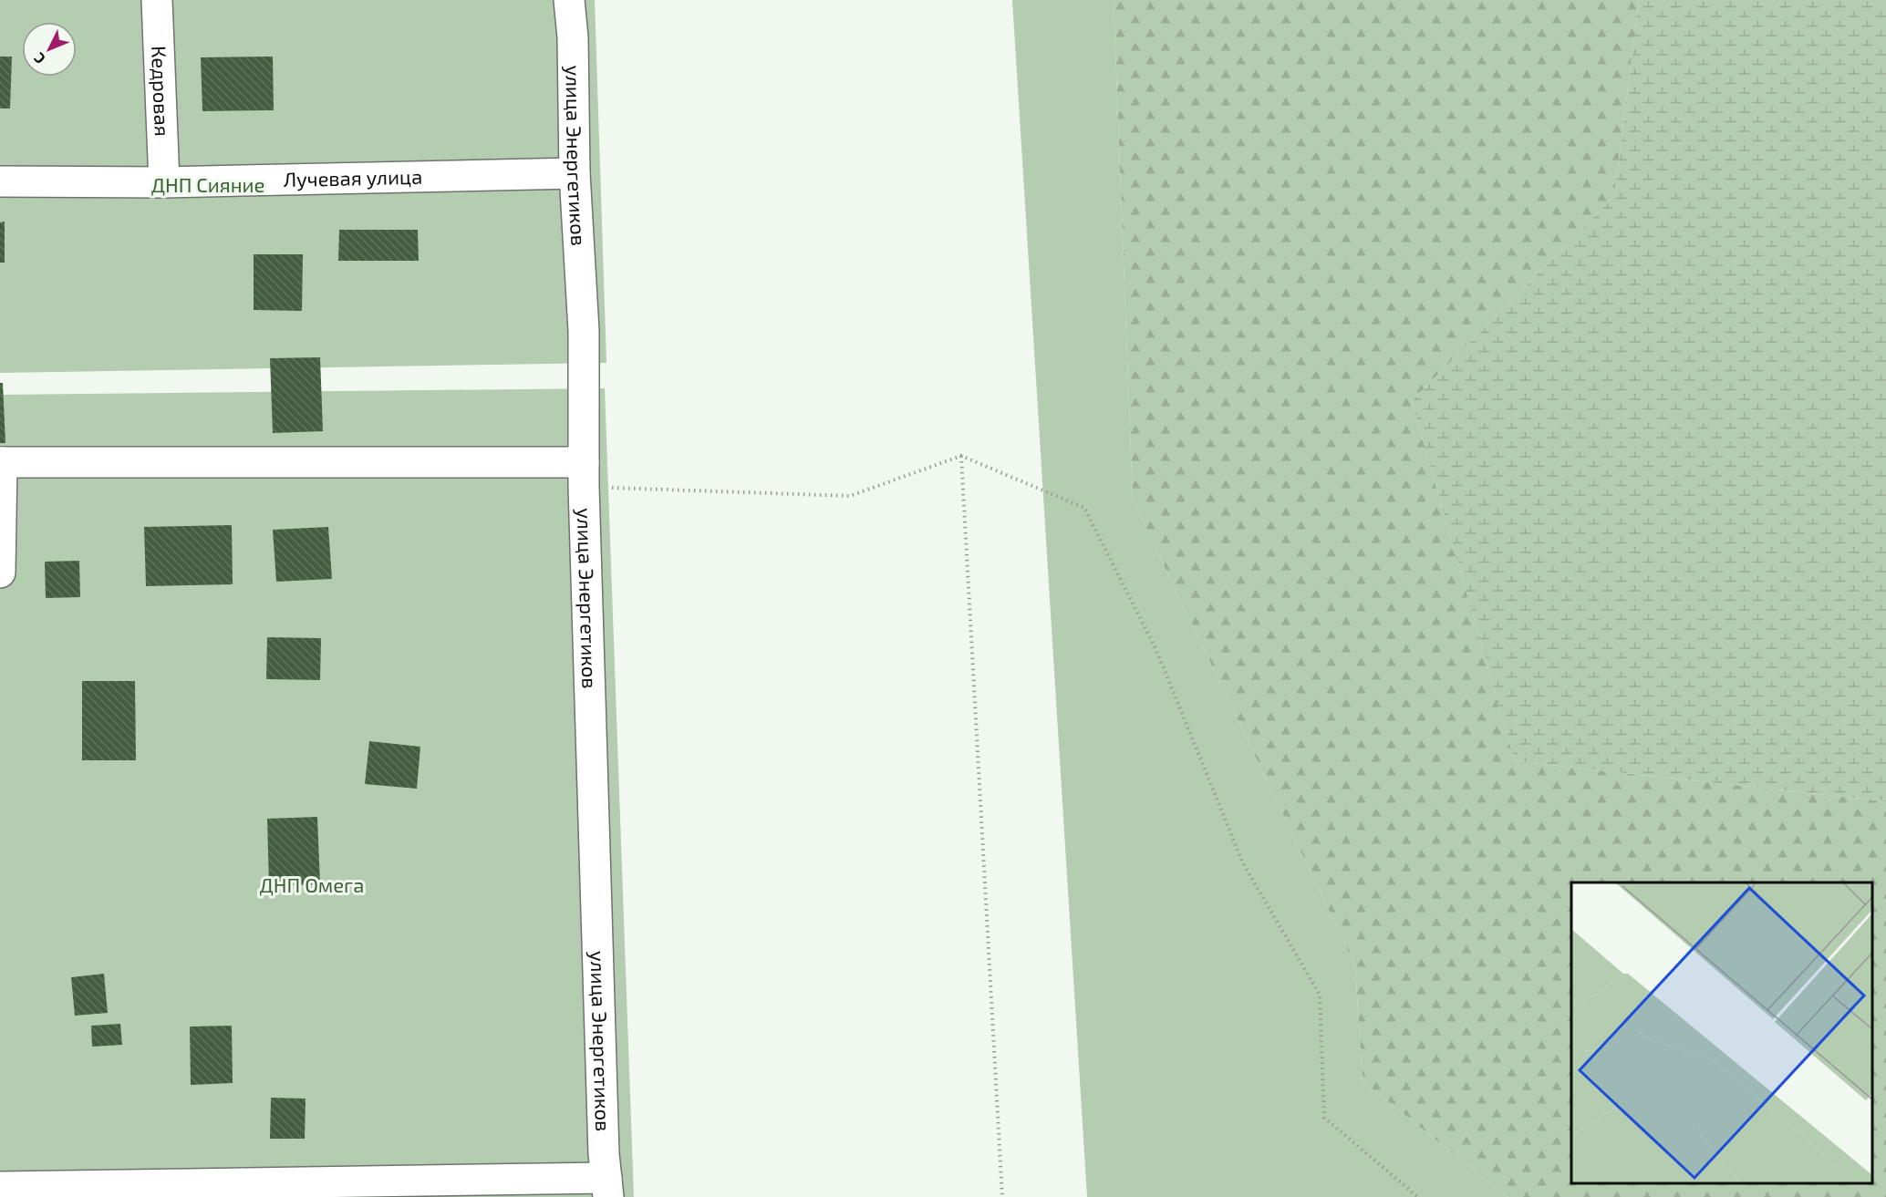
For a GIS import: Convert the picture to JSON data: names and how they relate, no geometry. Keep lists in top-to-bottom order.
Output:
{
  "streets": {
    "street": ["Кедровая", "улица Энергетиков", "Лучевая улица"]
  },
  "crossings": [
    ["Кедровая", "Лучевая улица"],
    ["улица Энергетиков", "Лучевая улица"]
  ],
  "parks": ["ДНП Сияние", "ДНП Омега"],
  "north": "bottom left"
}
